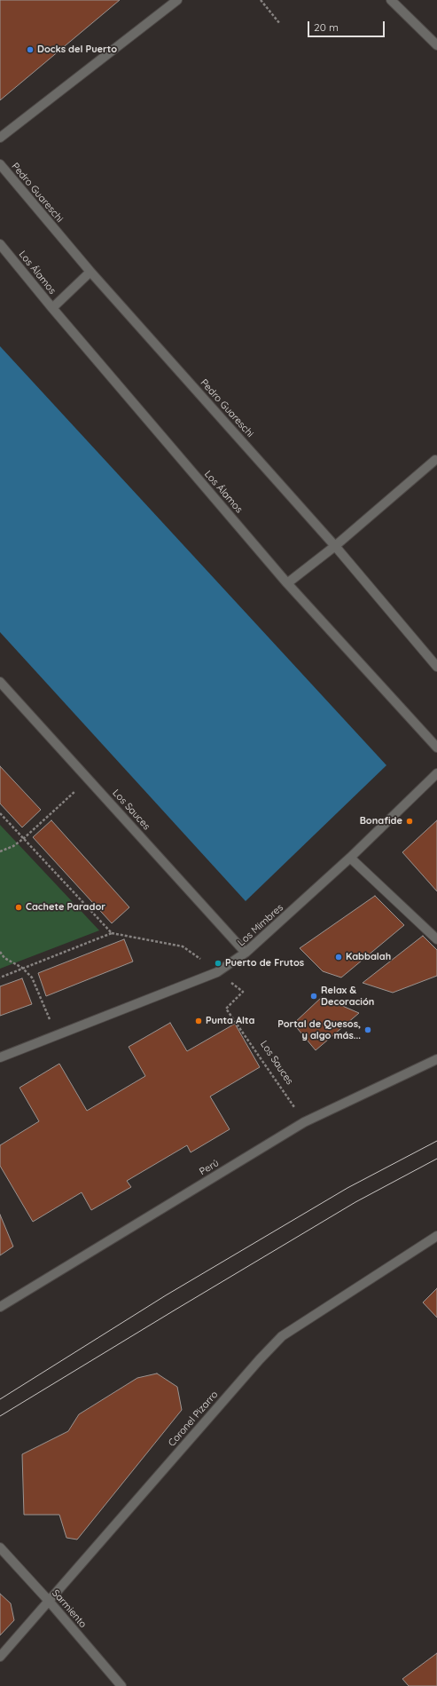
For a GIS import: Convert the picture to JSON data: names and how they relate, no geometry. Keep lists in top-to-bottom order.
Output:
{
  "streets": {
    "street": [
      "Pedro Guareschi",
      "Los Álamos",
      "Los Sauces",
      "Los Mimbres",
      "Perú",
      "Coronel Pizarro",
      "Sarmiento"
    ]
  },
  "crossings": [
    ["Los Sauces", "Los Mimbres"],
    ["Los Sauces", "Perú"],
    ["Coronel Pizarro", "Sarmiento"]
  ],
  "places": [
    "Docks del Puerto",
    "Bonafide",
    "Cachete Parador",
    "Kabbalah",
    "Puerto de Frutos",
    "Relax & Decoración",
    "Punta Alta",
    "Portal de Quesos, y algo más..."
  ],
  "scale_bar": "20 m"
}
